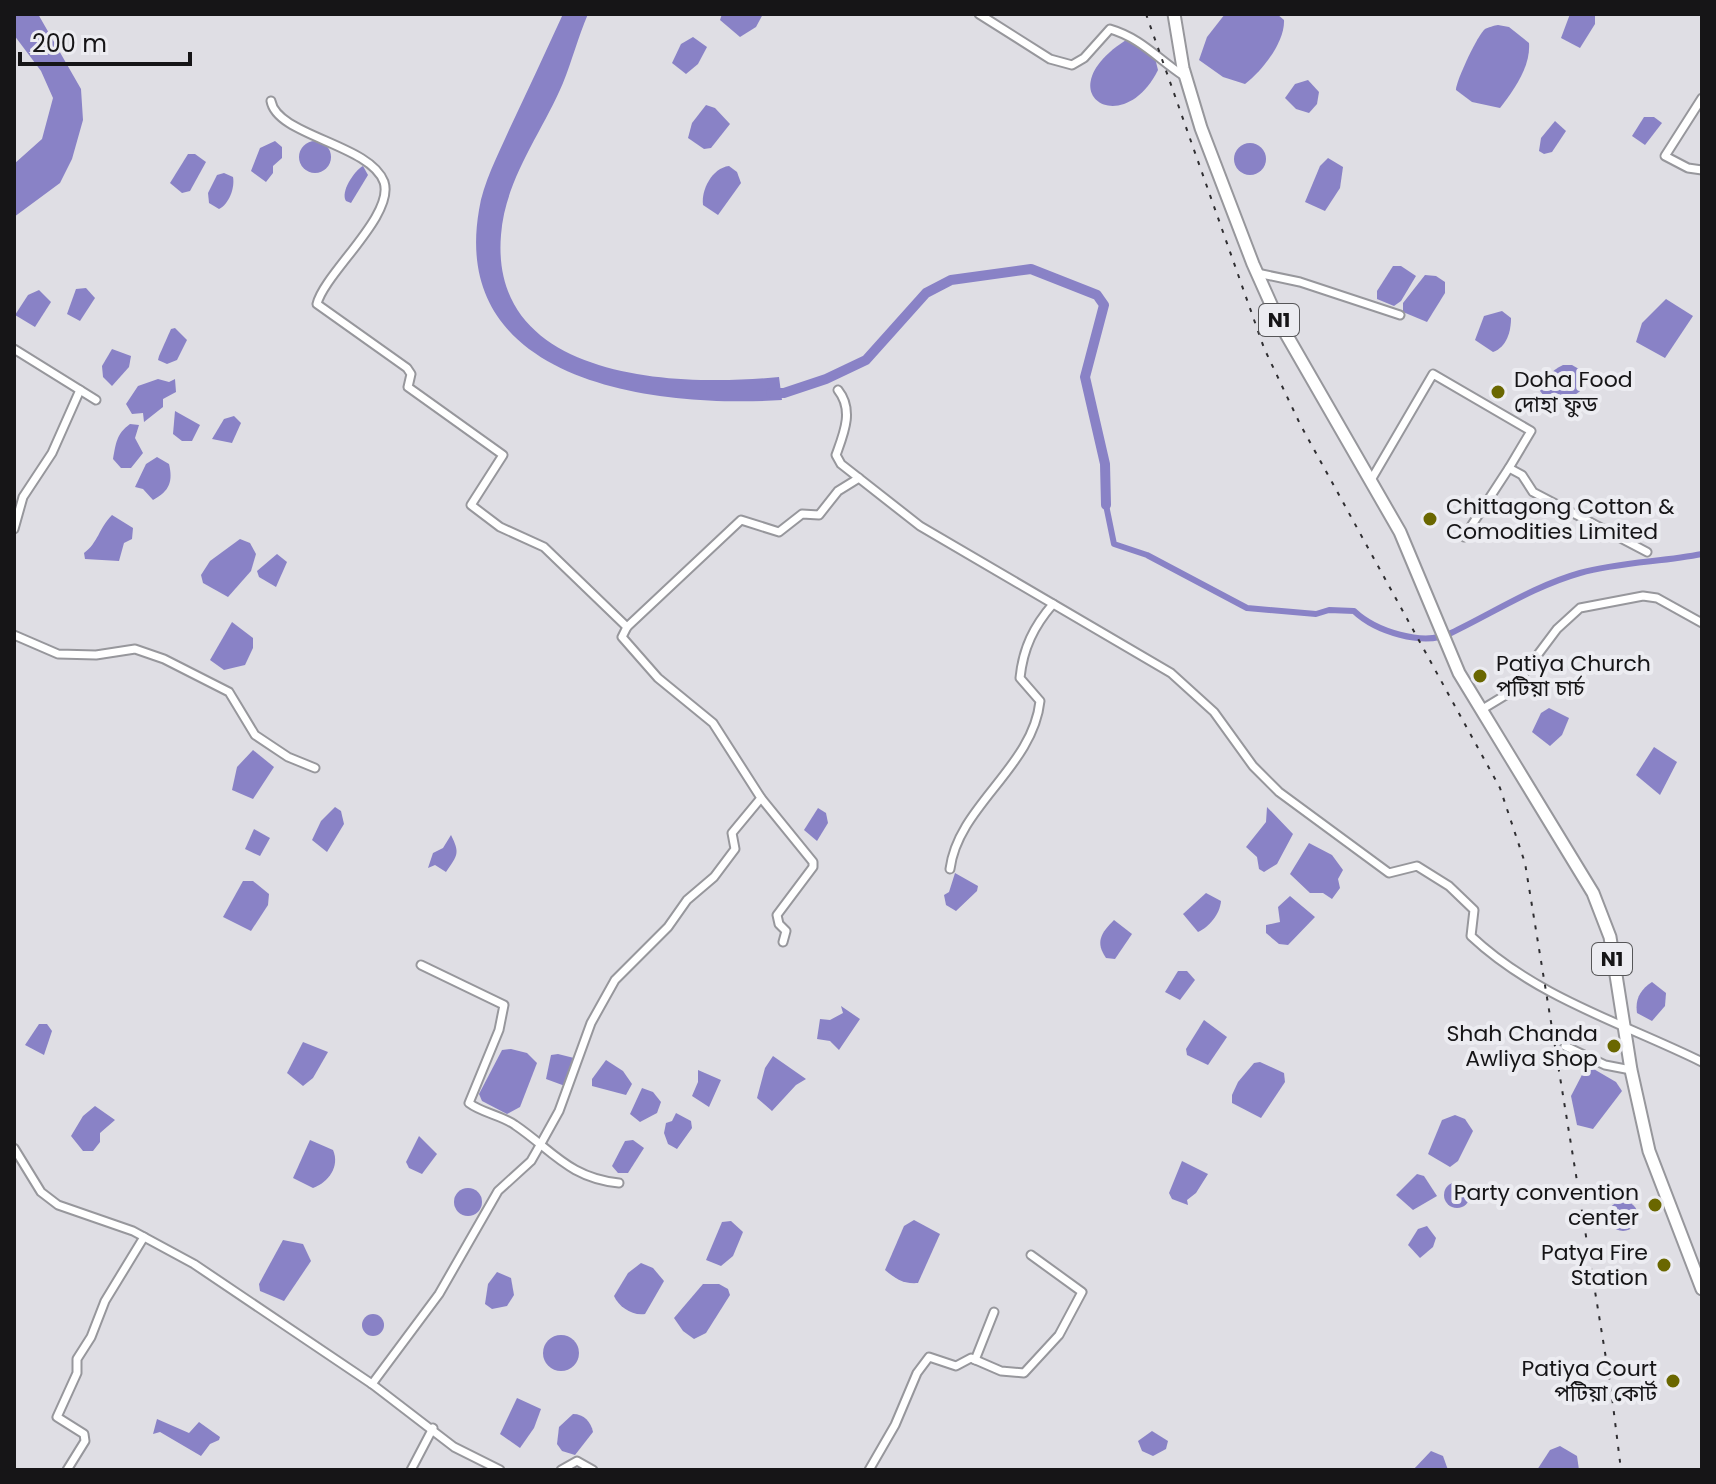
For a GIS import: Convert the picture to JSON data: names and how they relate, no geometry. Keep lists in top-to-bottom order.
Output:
{
  "streets": {
    "highway": ["N1"]
  },
  "places": [
    "Doha Food দোহা ফুড",
    "Chittagong Cotton & Comodities Limited",
    "Patiya Church পটিয়া চার্চ",
    "Shah Chanda Awliya Shop",
    "Party convention center",
    "Patya Fire Station",
    "Patiya Court পটিয়া কোর্ট"
  ],
  "scale_bar": "200 m"
}
